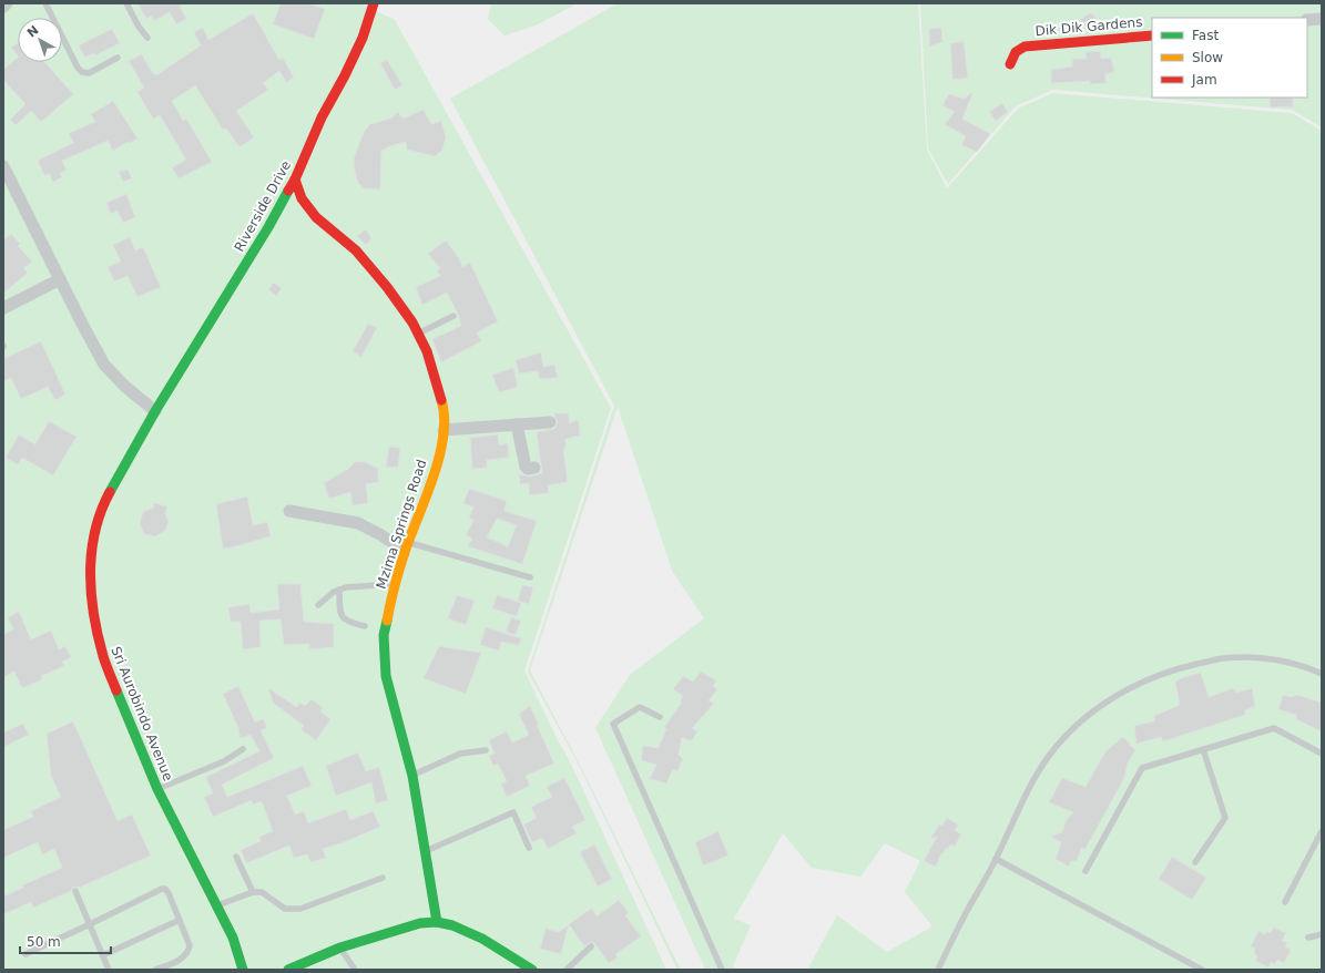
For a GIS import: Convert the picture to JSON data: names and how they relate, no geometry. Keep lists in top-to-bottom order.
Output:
{
  "streets": {
    "street": [
      "Dik Dik Gardens",
      "Riverside Drive",
      "Mzima Springs Road",
      "Sri Aurobindo Avenue"
    ]
  },
  "crossings": [
    ["Riverside Drive", "Mzima Springs Road"],
    ["Riverside Drive", "Sri Aurobindo Avenue"]
  ],
  "legend": ["Fast", "Slow", "Jam"],
  "scale_bar": "50 m",
  "north": "top left"
}
